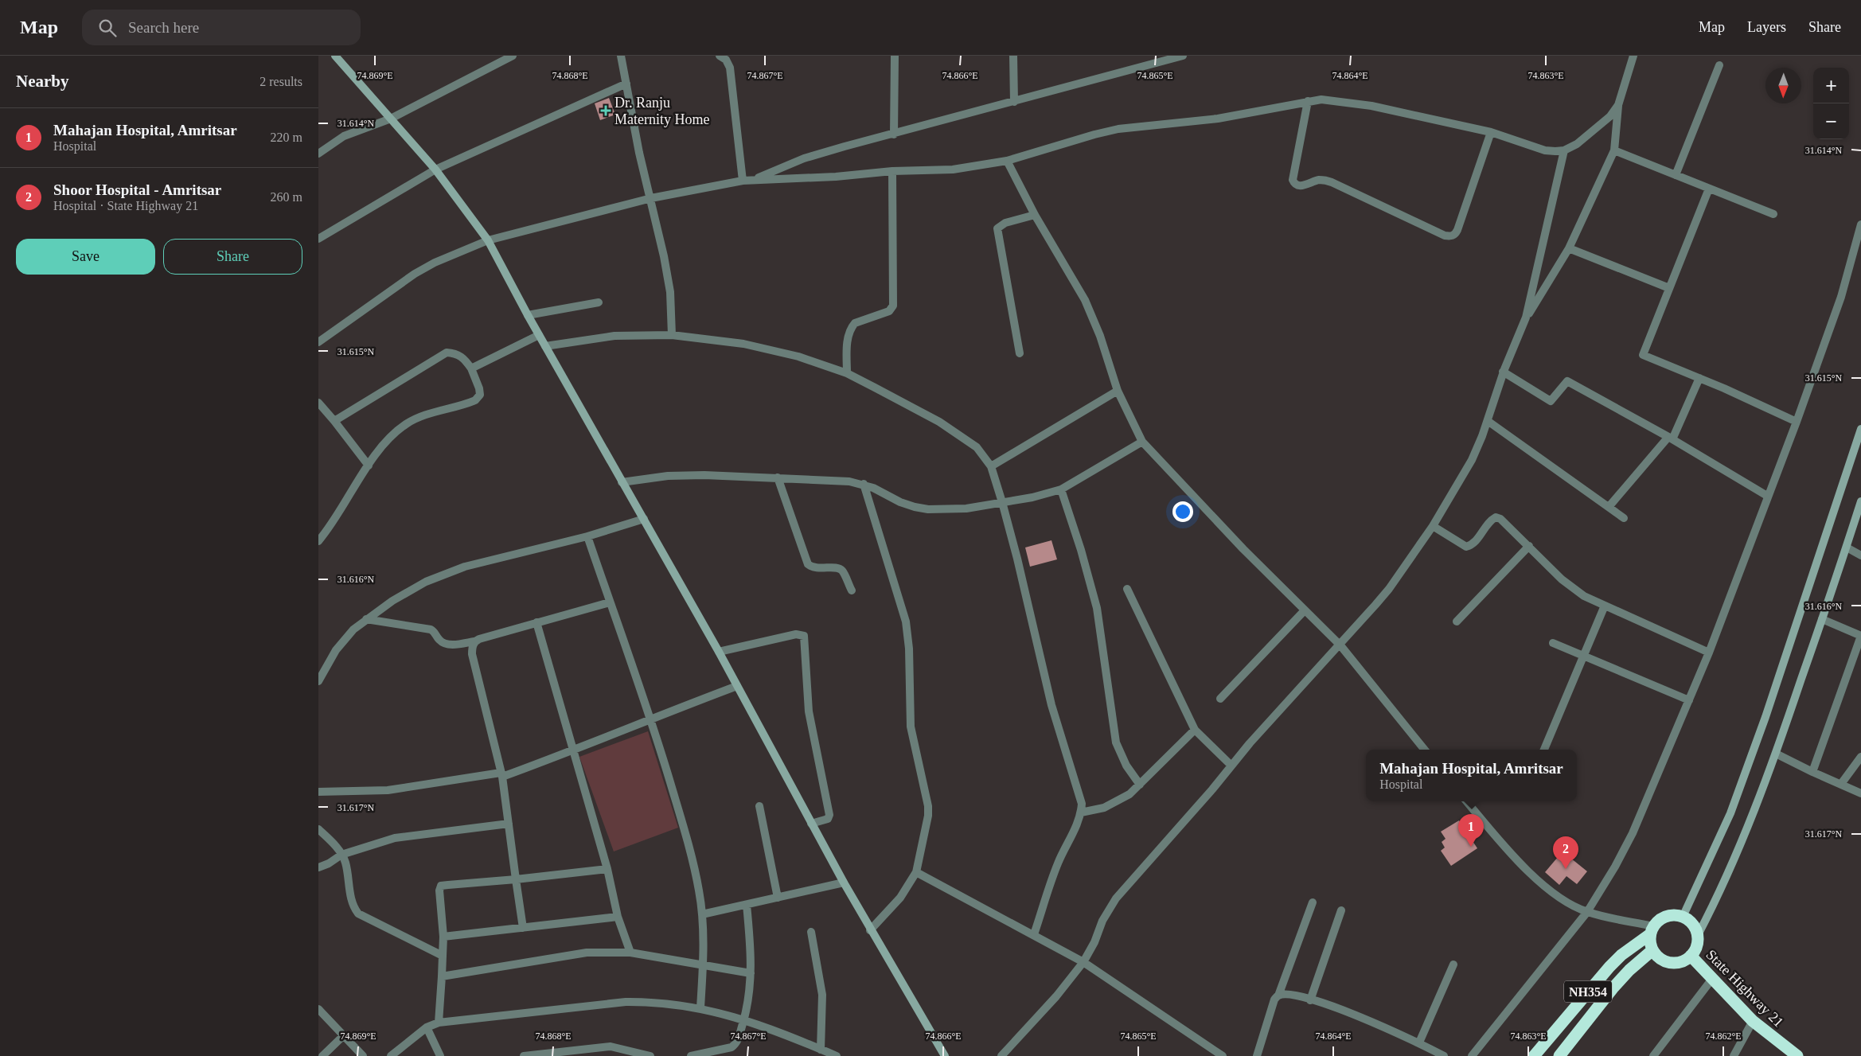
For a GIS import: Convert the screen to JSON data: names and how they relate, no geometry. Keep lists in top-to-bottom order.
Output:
{
  "streets": {
    "highway": ["State Highway 21", "NH354"]
  },
  "crossings": [
    ["State Highway 21", "NH354"]
  ],
  "places": {
    "health": ["Dr. Ranju Maternity Home"]
  },
  "north": "bottom",
  "page": {
    "header": "Map",
    "search": "Search here",
    "nav": ["Map", "Layers", "Share"],
    "heading": ["Nearby", "2 results"],
    "map_buttons": ["+", "−"],
    "list": [
      {
        "mark": "1",
        "name": "Mahajan Hospital, Amritsar",
        "note": "Hospital",
        "value": "220 m"
      },
      {
        "mark": "2",
        "name": "Shoor Hospital - Amritsar",
        "note": "Hospital · State Highway 21",
        "value": "260 m"
      }
    ],
    "buttons": ["Save", "Share"],
    "popup": ["Mahajan Hospital, Amritsar", "Hospital"],
    "pins": ["1", "2"]
  },
  "coordinates": [
    "74.869°E",
    "74.868°E",
    "74.867°E",
    "74.866°E",
    "74.865°E",
    "74.864°E",
    "74.863°E",
    "31.614°N",
    "31.615°N",
    "31.616°N",
    "31.617°N",
    "74.862°E"
  ]
}
